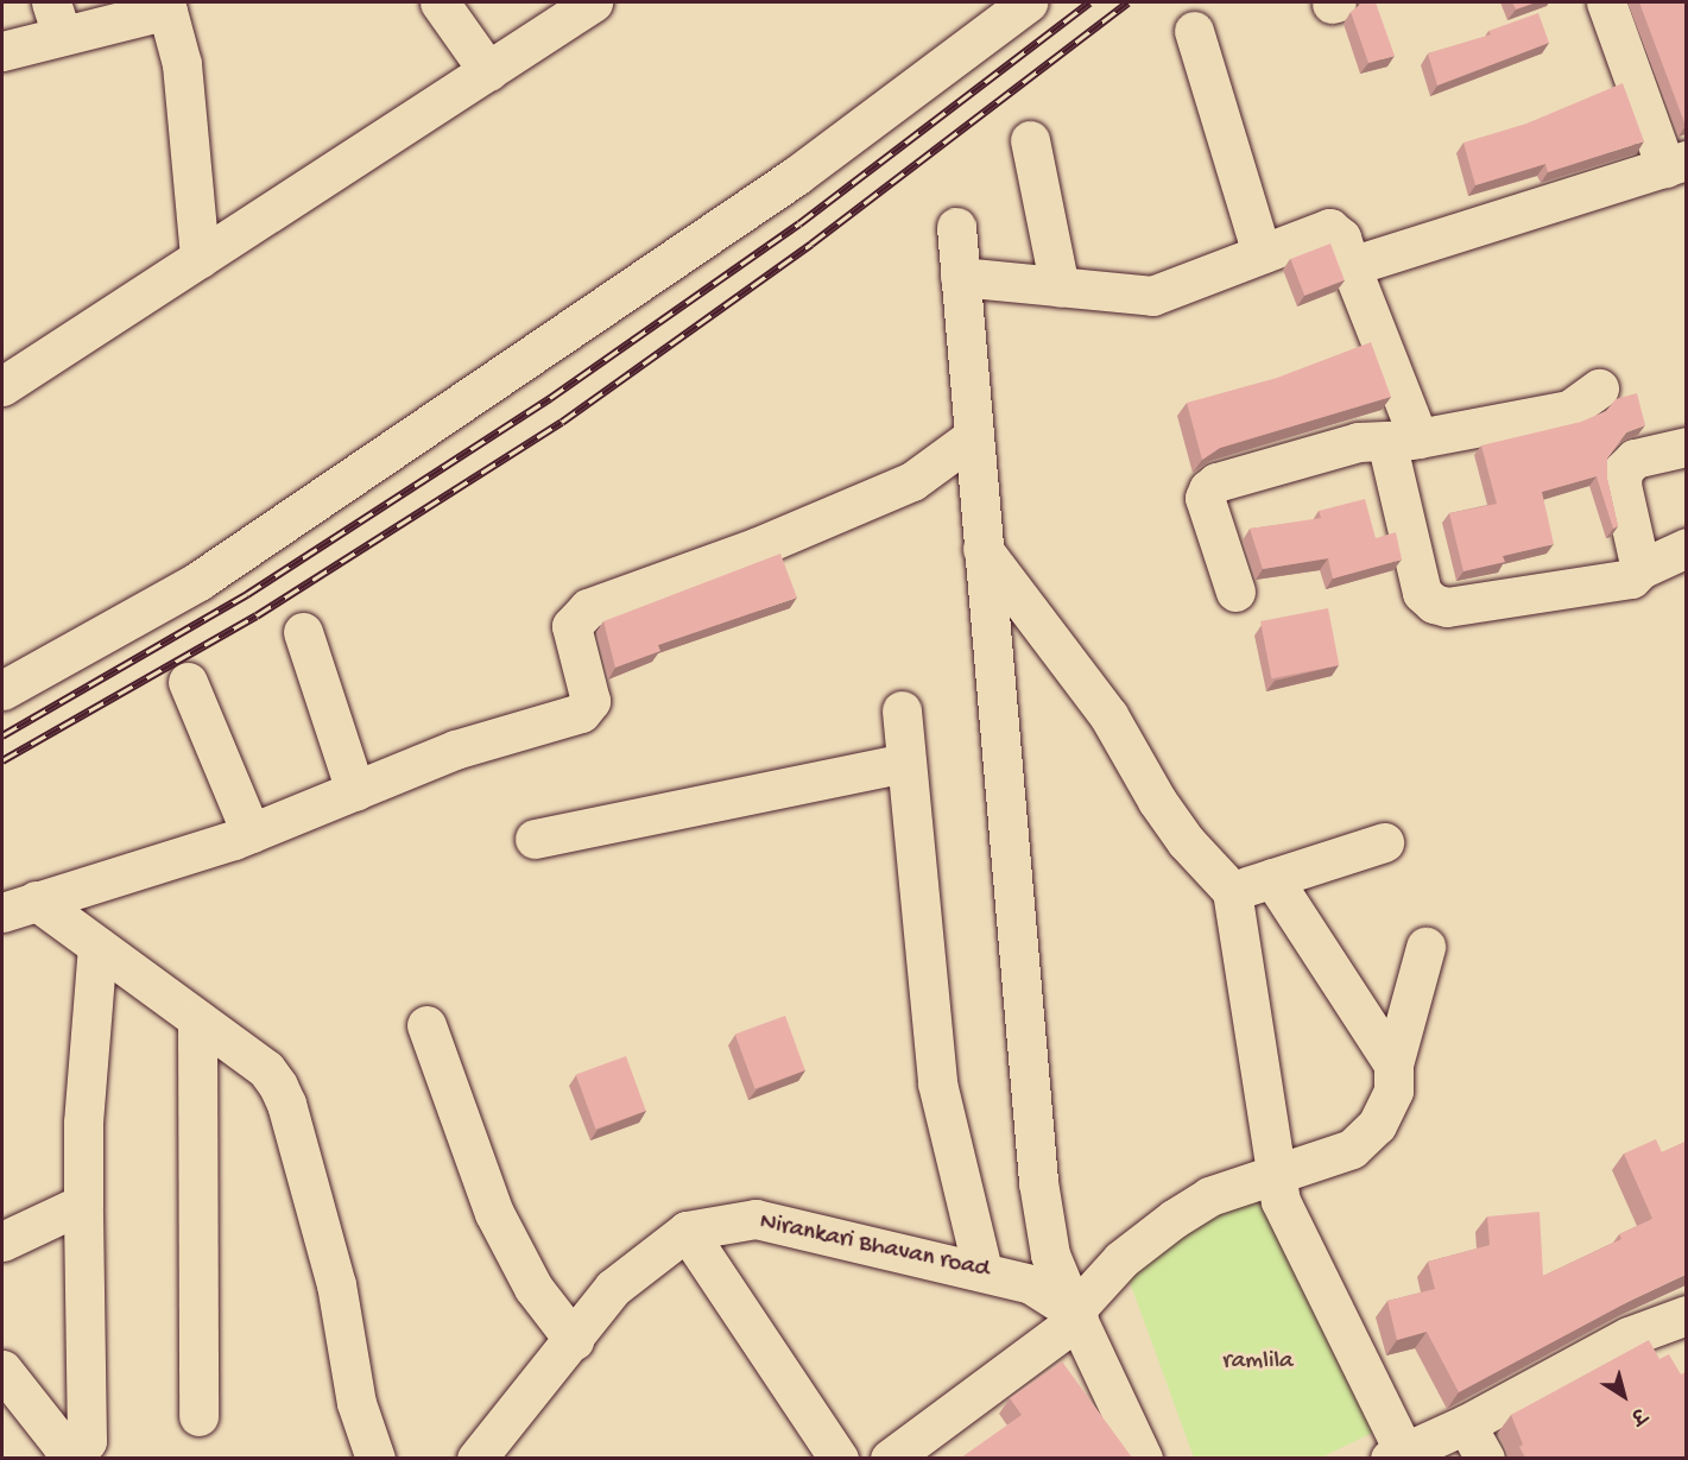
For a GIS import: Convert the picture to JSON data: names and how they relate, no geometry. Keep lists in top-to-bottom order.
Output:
{
  "streets": {
    "street": ["Nirankari Bhavan road"]
  },
  "parks": ["ramlila"],
  "north": "bottom right"
}
